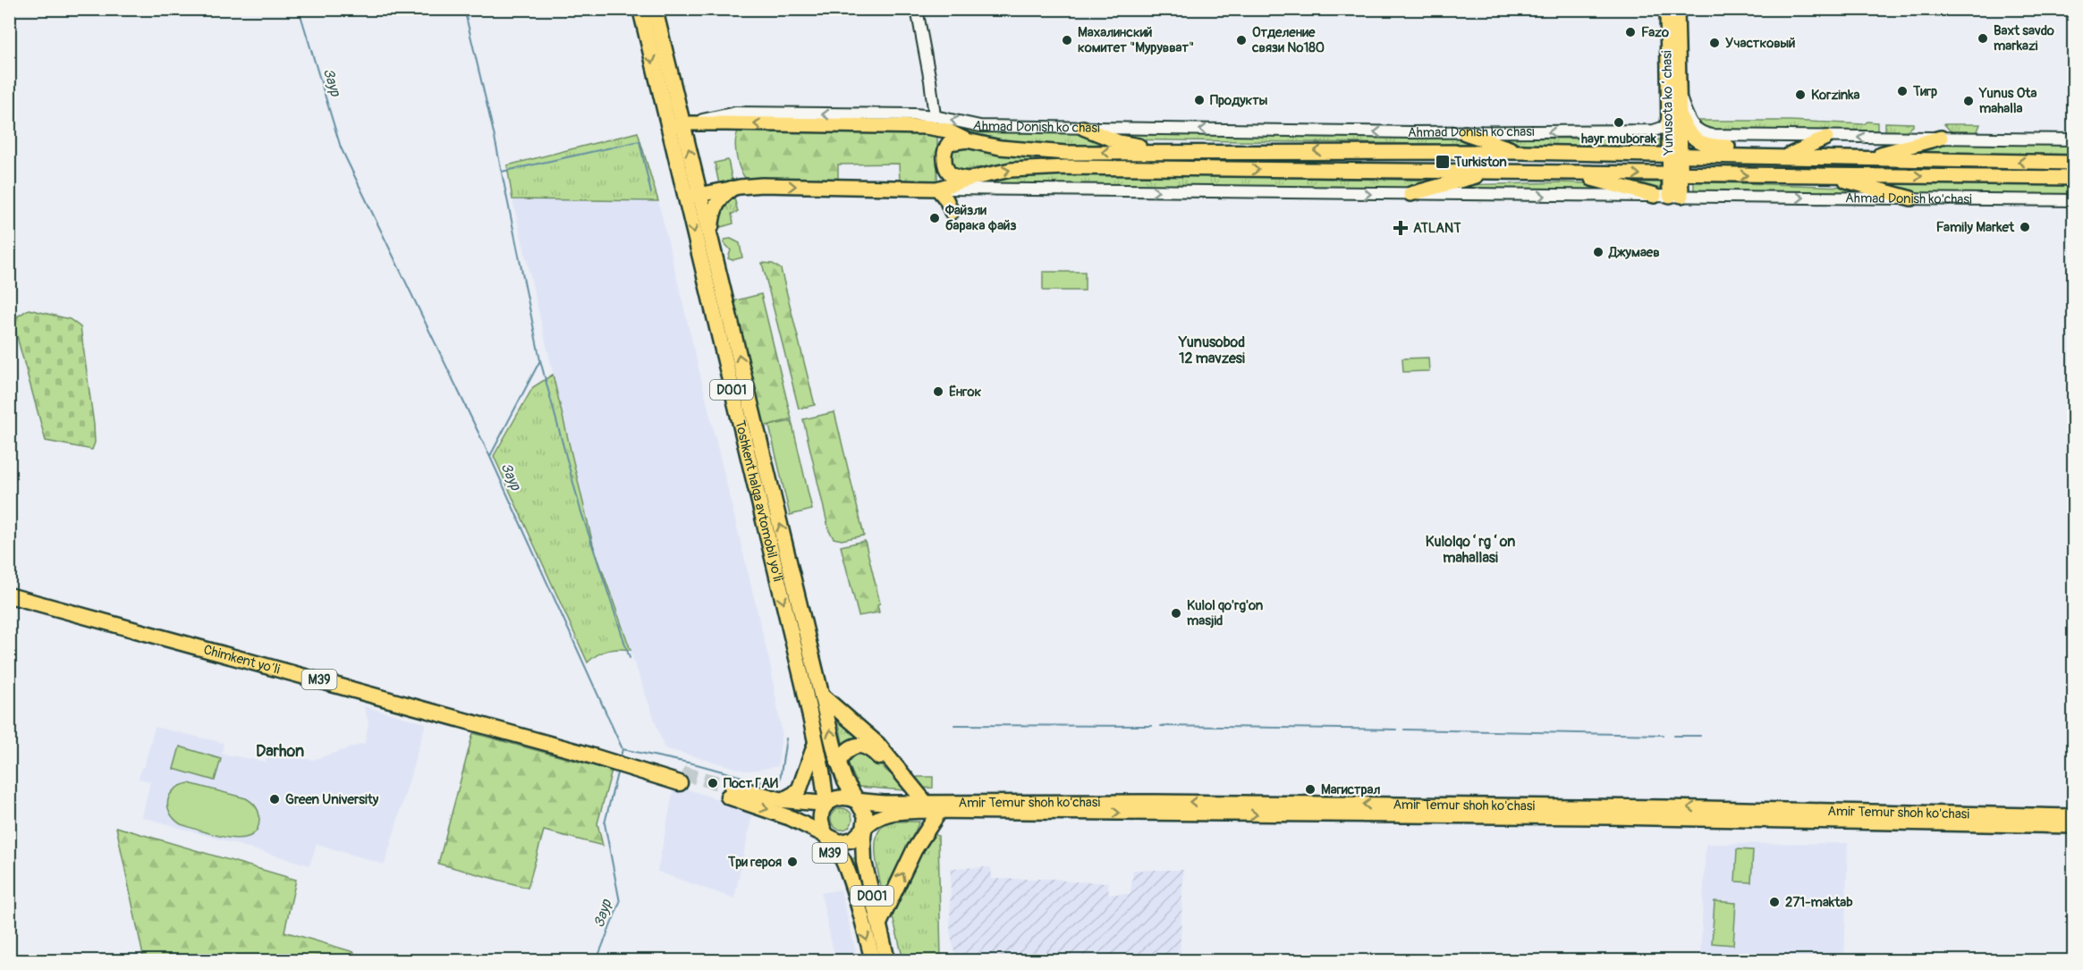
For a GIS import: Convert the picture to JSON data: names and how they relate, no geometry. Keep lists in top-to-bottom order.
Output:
{
  "streets": {
    "highway": [
      "D001",
      "Toshkent halqa avtomobil yo'li",
      "Chimkent yo‘li",
      "M39"
    ],
    "main road": ["Yunusota koʻchasi", "Ahmad Donish ko'chasi", "Amir Temur shoh ko'chasi"]
  },
  "crossings": [
    ["Yunusota koʻchasi", "Ahmad Donish ko'chasi"],
    ["Ahmad Donish ko'chasi", "Toshkent halqa avtomobil yo'li"],
    ["Toshkent halqa avtomobil yo'li", "M39"],
    ["Toshkent halqa avtomobil yo'li", "Amir Temur shoh ko'chasi"],
    ["M39", "Amir Temur shoh ko'chasi"]
  ],
  "districts": ["Yunusobod 12 mavzesi", "Kulolqoʻrgʻon mahallasi", "Darhon"],
  "water": ["Заур"],
  "places": {
    "other": [
      "Fazo",
      "Baxt savdo markazi",
      "Махалинский комитет \"Мурувват\"",
      "Отделение связи №180",
      "Участковый",
      "Тигр",
      "Korzinka",
      "Продукты",
      "Yunus Ota mahalla",
      "hayr muborak",
      "Файзли барака файз",
      "Family Market",
      "Джумаев",
      "Ёнгок",
      "Kulol qo'rg'on masjid",
      "Пост ГАИ",
      "Магистрал",
      "Green University",
      "Три героя",
      "271-maktab"
    ],
    "transit": ["Turkiston"],
    "health": ["ATLANT"]
  }
}
